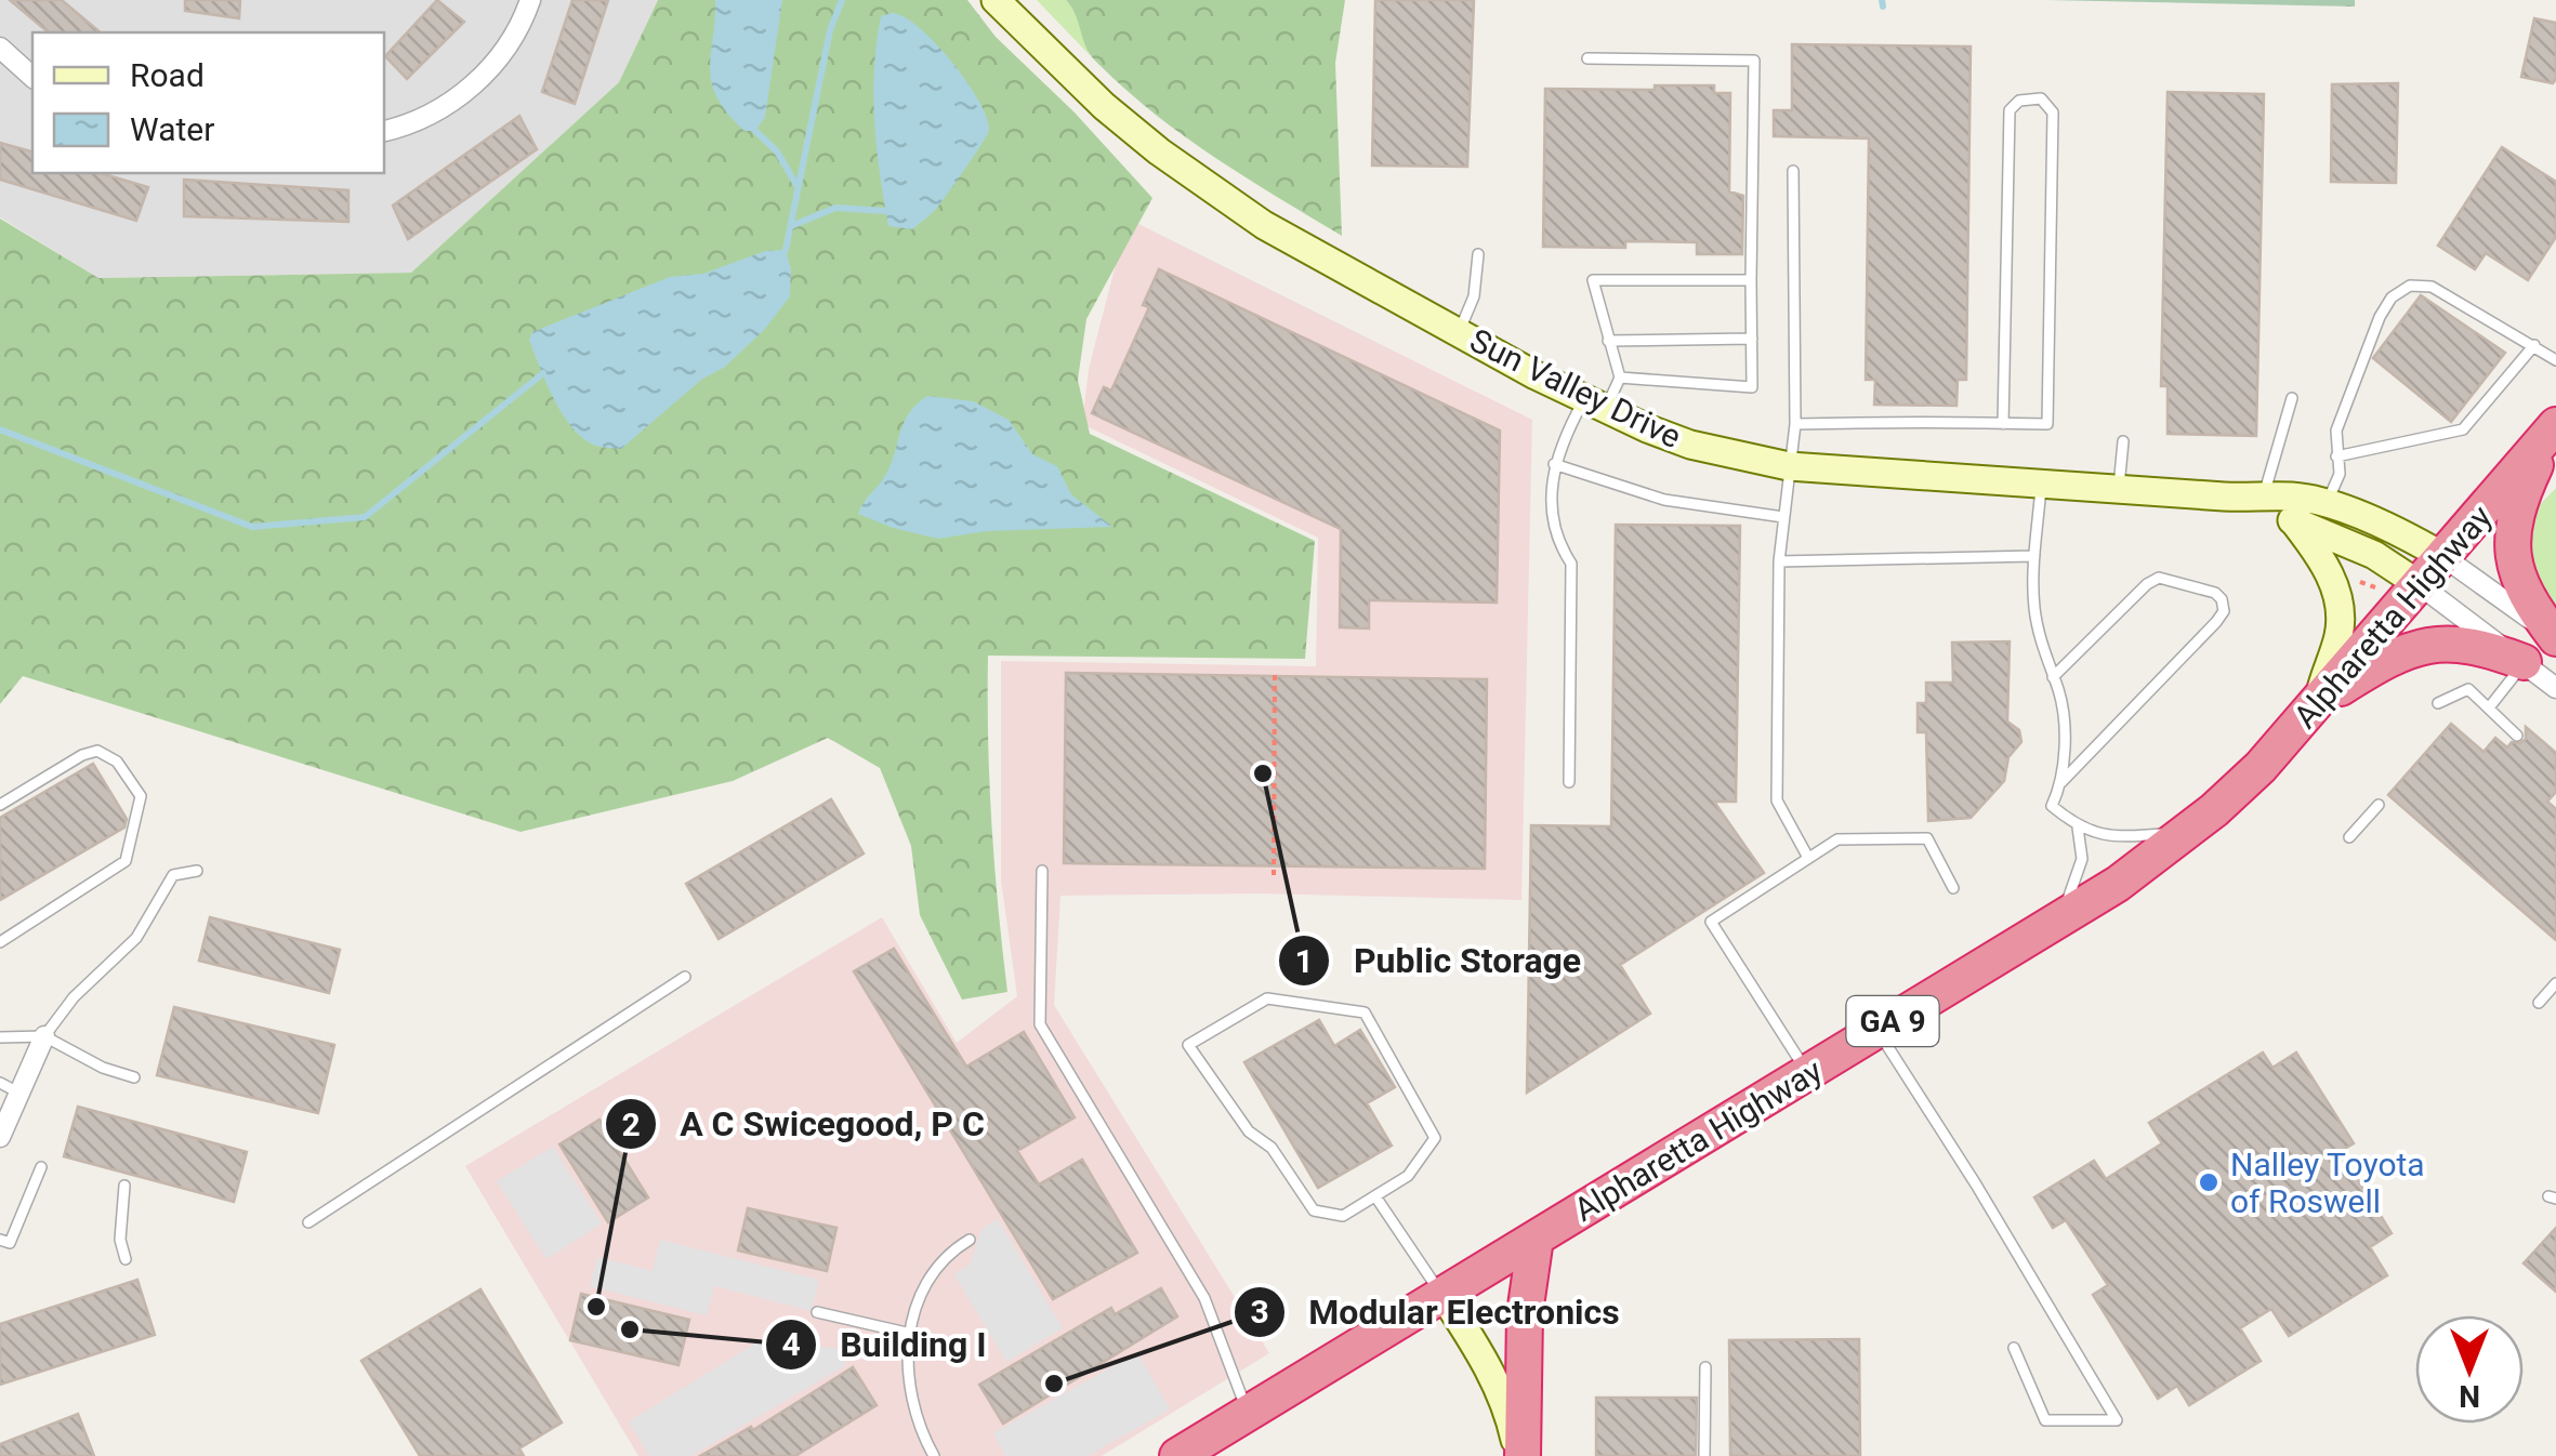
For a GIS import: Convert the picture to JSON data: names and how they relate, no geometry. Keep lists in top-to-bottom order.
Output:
{
  "streets": {
    "highway": ["Alpharetta Highway", "GA 9"],
    "street": ["Sun Valley Drive"]
  },
  "crossings": [
    ["Sun Valley Drive", "Alpharetta Highway"]
  ],
  "places": [
    "Public Storage",
    "Nalley Toyota of Roswell",
    "A C Swicegood, P C",
    "Building I",
    "Modular Electronics"
  ],
  "legend": ["Road", "Water"],
  "north": "bottom"
}
